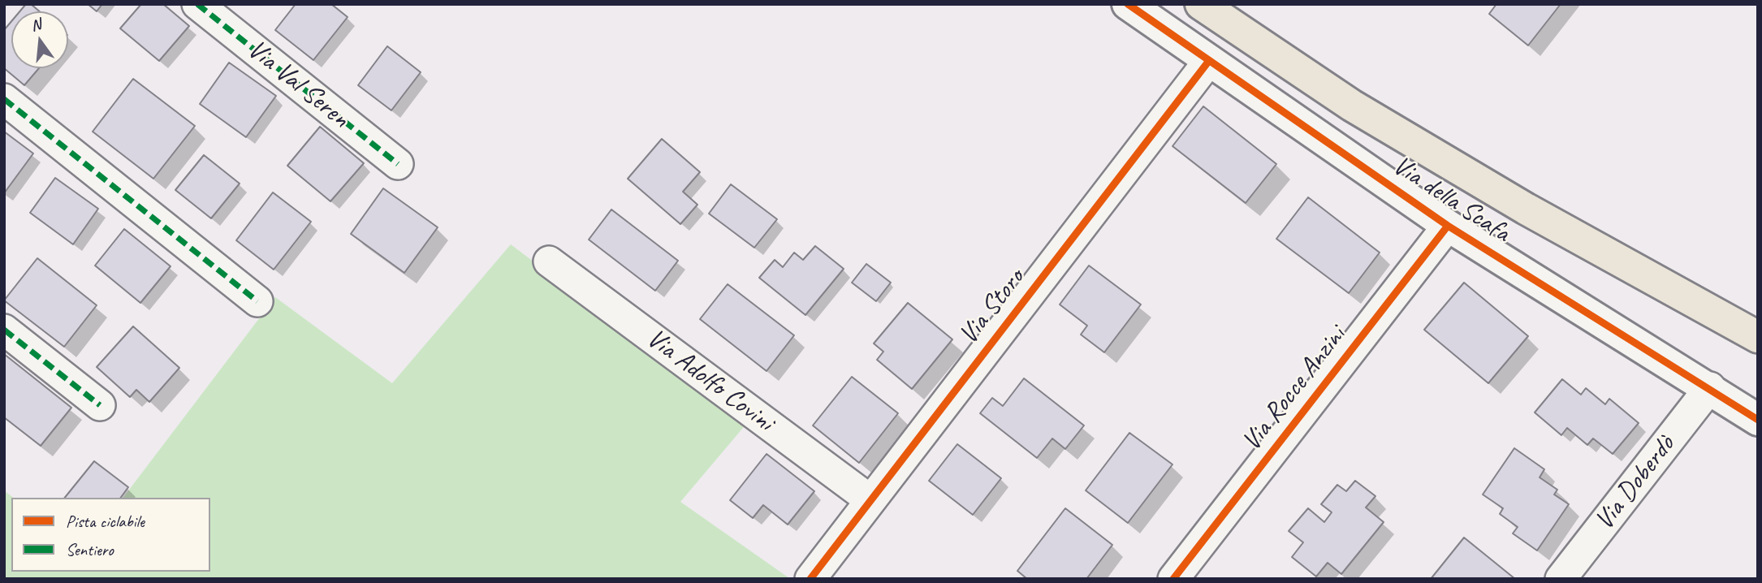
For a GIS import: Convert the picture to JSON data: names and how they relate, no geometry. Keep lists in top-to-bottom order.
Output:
{
  "streets": {
    "street": [
      "Via Val Seren",
      "Via della Scafa",
      "Via Storo",
      "Via Adolfo Covini",
      "Via Rocce Anzini",
      "Via Doberdò"
    ]
  },
  "crossings": [
    ["Via della Scafa", "Via Storo"],
    ["Via della Scafa", "Via Rocce Anzini"],
    ["Via della Scafa", "Via Doberdò"],
    ["Via Storo", "Via Adolfo Covini"]
  ],
  "legend": ["Pista ciclabile", "Sentiero"],
  "north": "top"
}
